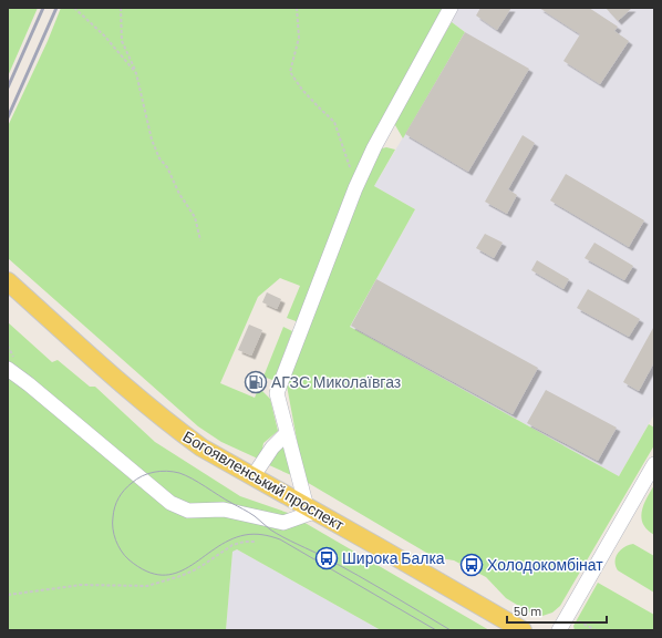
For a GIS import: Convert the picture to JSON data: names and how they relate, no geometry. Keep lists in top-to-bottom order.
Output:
{
  "streets": {
    "main road": ["Богоявленський проспект"]
  },
  "places": {
    "fuel station": ["АГЗС Миколаївгаз"],
    "bus stop": ["Широка Балка", "Холодокомбінат"]
  },
  "scale_bar": "50 m"
}
